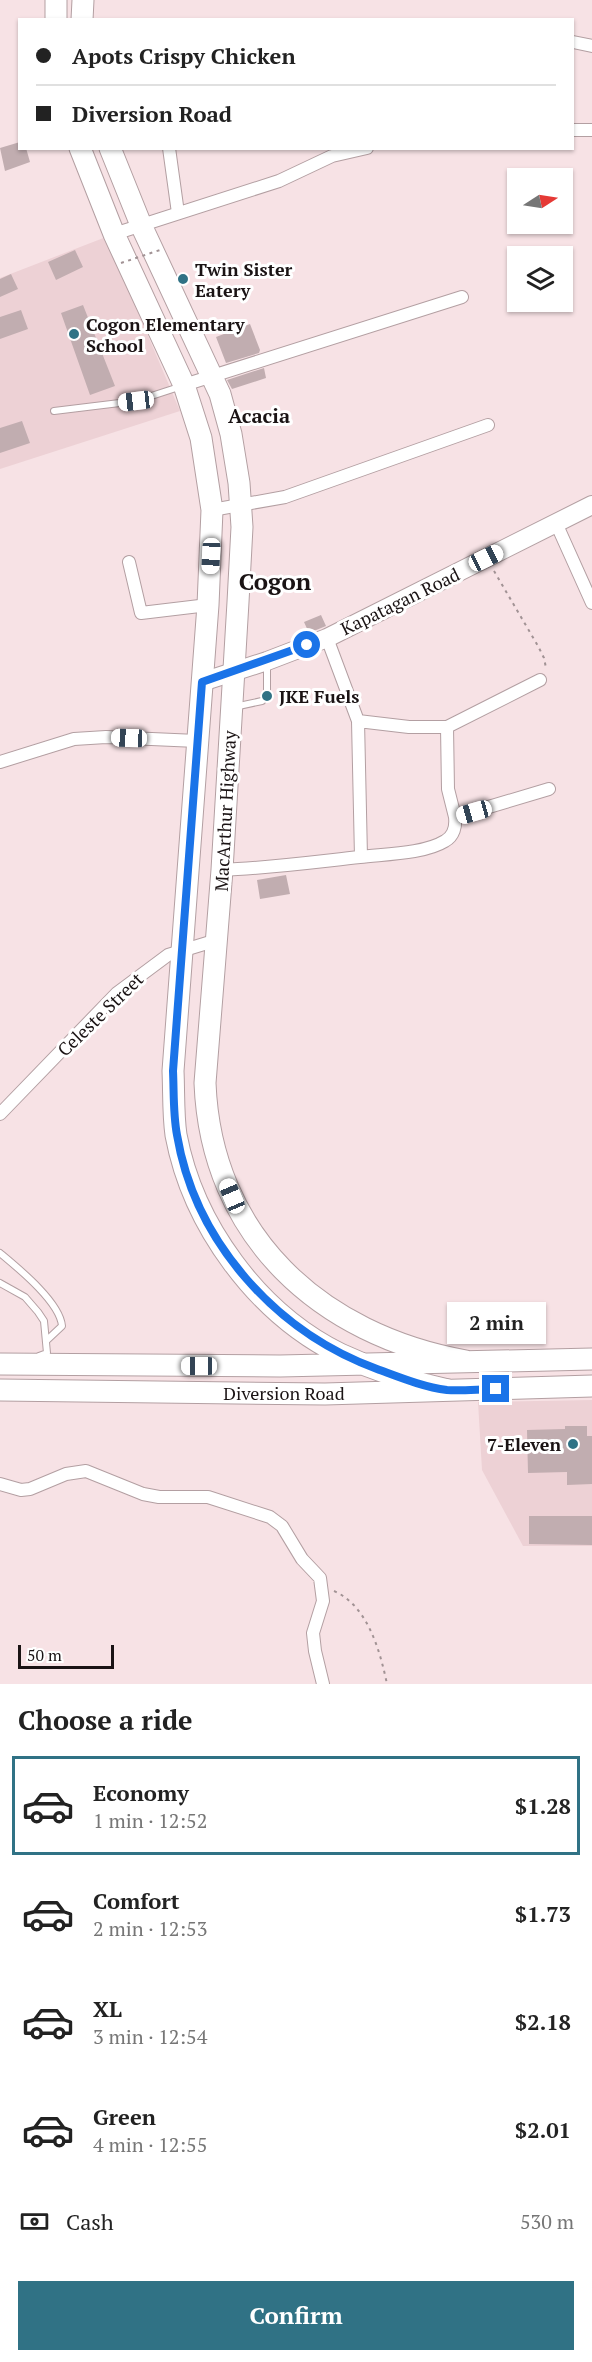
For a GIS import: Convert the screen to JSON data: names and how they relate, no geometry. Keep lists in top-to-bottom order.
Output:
{
  "streets": {
    "highway": ["MacArthur Highway", "Diversion Road"],
    "main road": ["Kapatagan Road"],
    "street": ["Celeste Street"]
  },
  "crossings": [
    ["Kapatagan Road", "MacArthur Highway"],
    ["MacArthur Highway", "Celeste Street"],
    ["MacArthur Highway", "Diversion Road"]
  ],
  "districts": ["Acacia", "Cogon"],
  "places": [
    "Twin Sister Eatery",
    "Cogon Elementary School",
    "JKE Fuels",
    "7-Eleven"
  ],
  "scale_bar": "50 m",
  "north": "right",
  "page": {
    "banner": ["Apots Crispy Chicken", "Diversion Road"],
    "bubble": "2 min",
    "scale": "50 m",
    "heading": "Choose a ride",
    "list": [
      {
        "name": "Economy",
        "note": "1 min · 12:52",
        "value": "$1.28"
      },
      {
        "name": "Comfort",
        "note": "2 min · 12:53",
        "value": "$1.73"
      },
      {
        "name": "XL",
        "note": "3 min · 12:54",
        "value": "$2.18"
      },
      {
        "name": "Green",
        "note": "4 min · 12:55",
        "value": "$2.01"
      }
    ],
    "pay": ["Cash", "530 m"],
    "buttons": "Confirm"
  }
}
